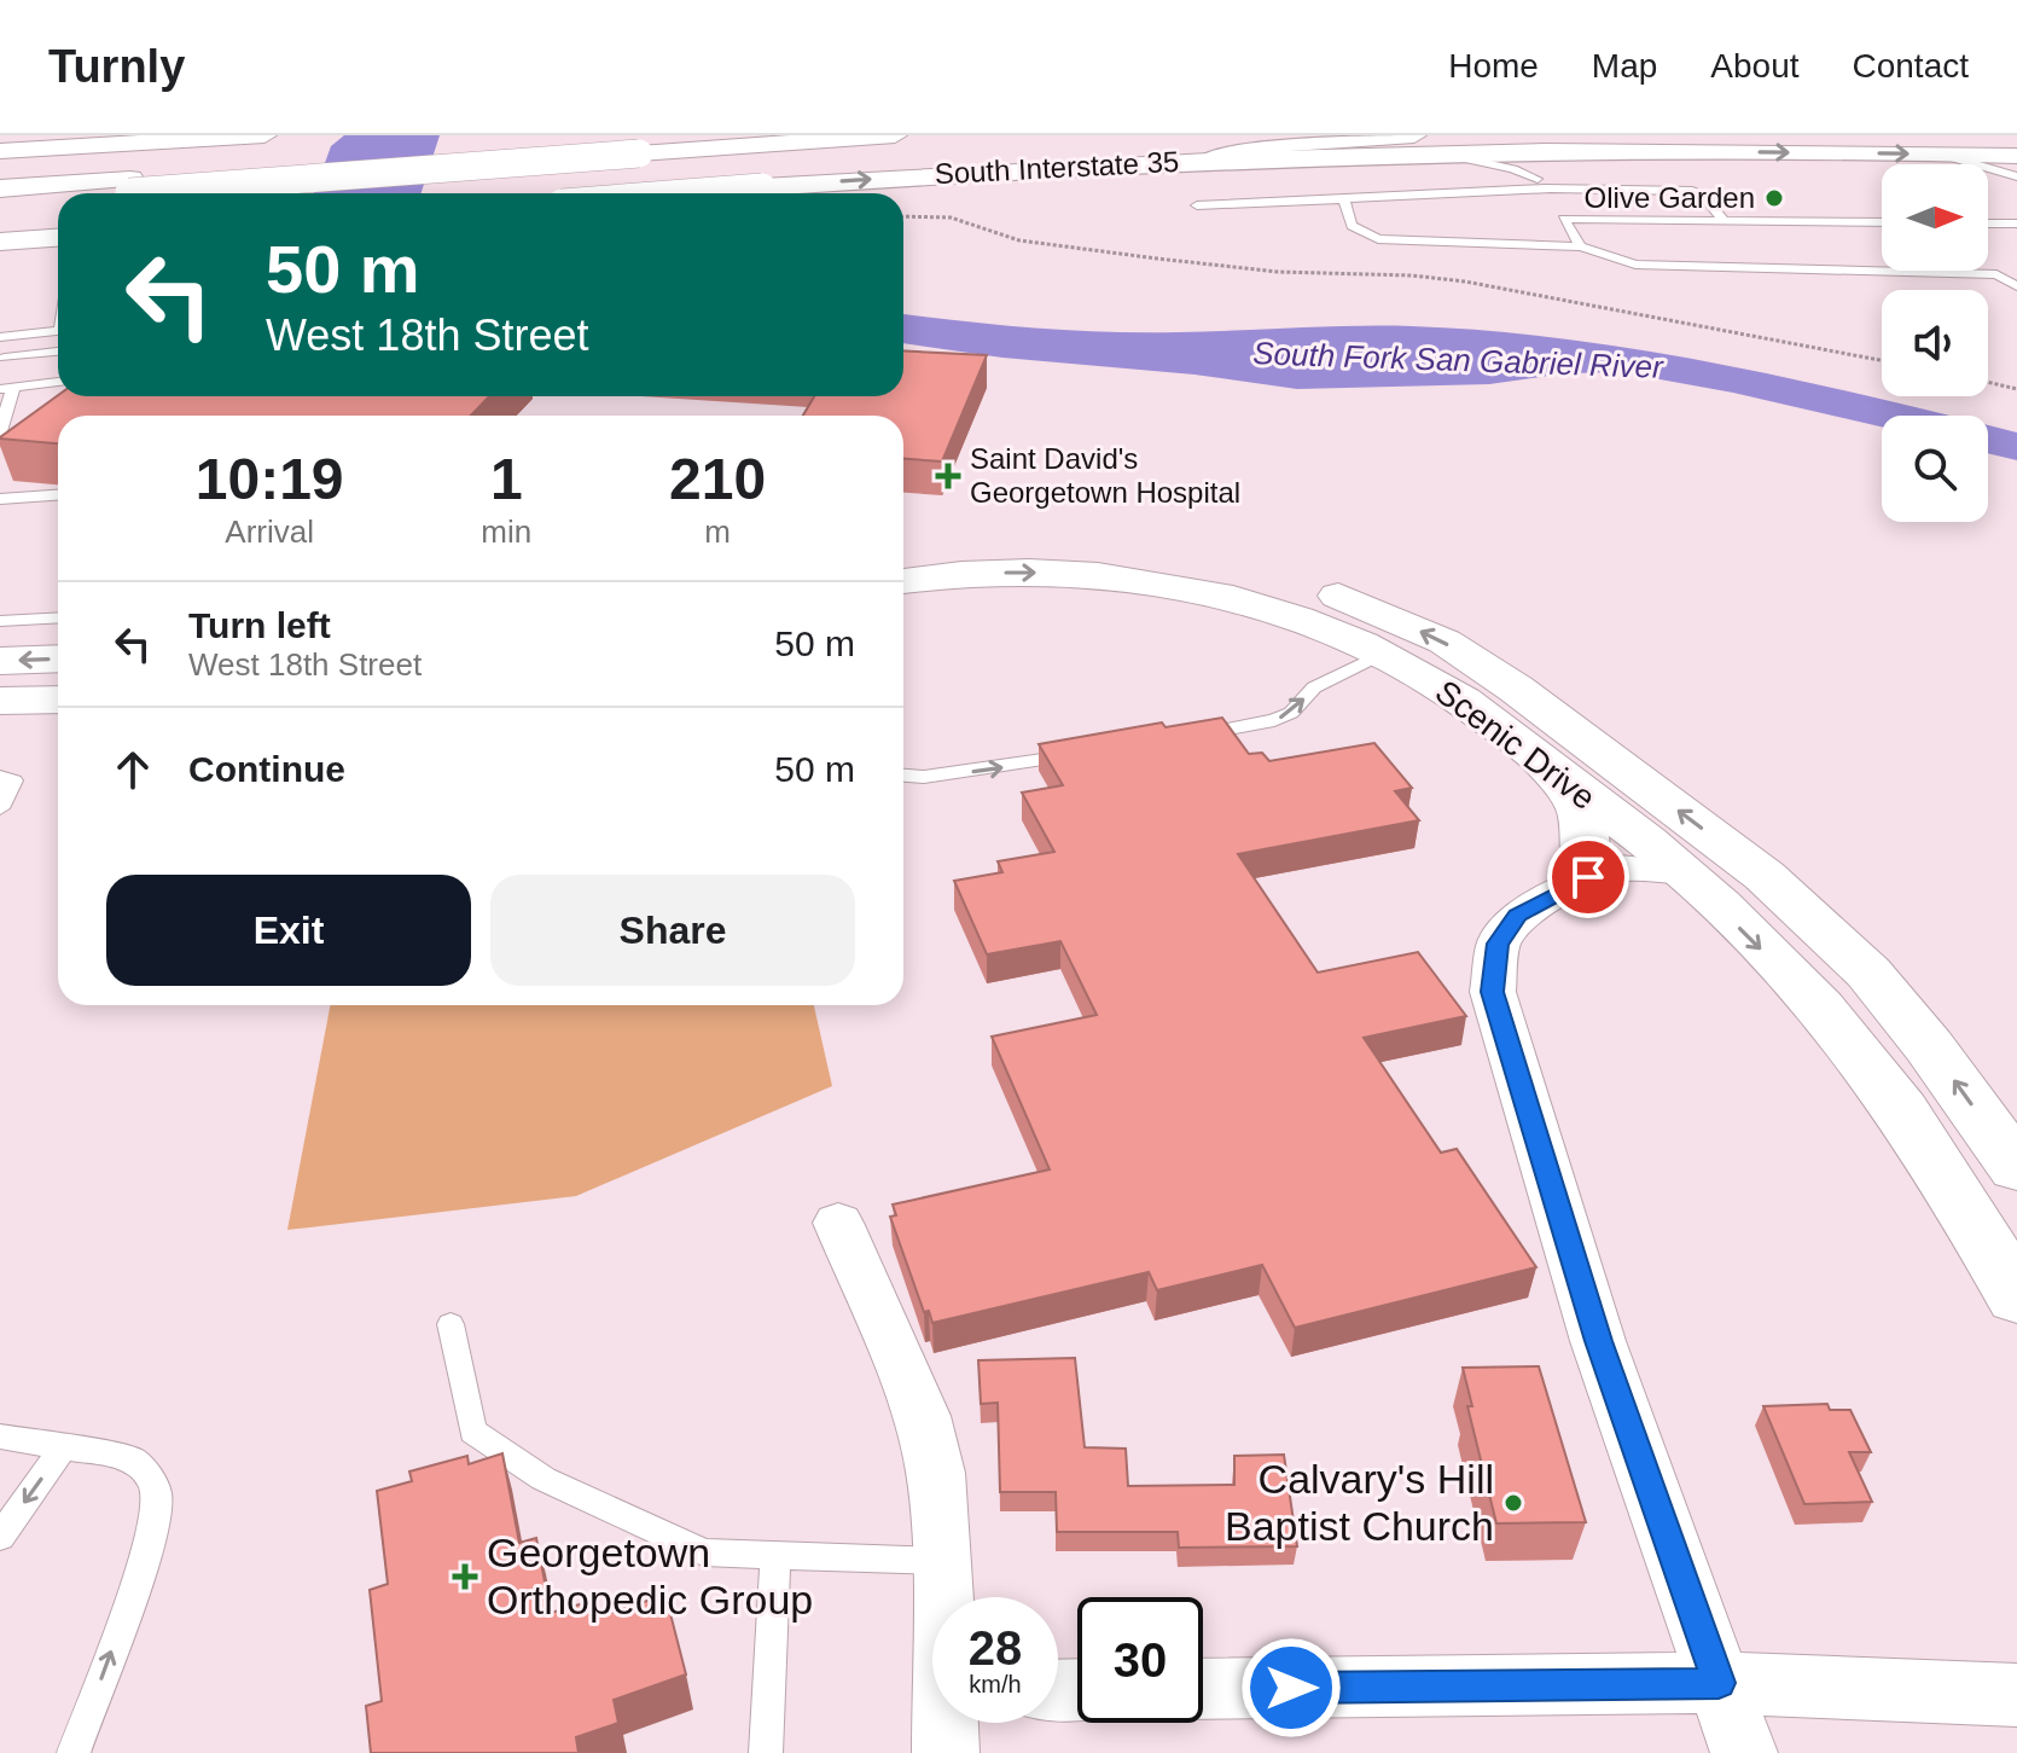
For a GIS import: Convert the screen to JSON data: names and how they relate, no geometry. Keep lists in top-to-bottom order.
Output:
{
  "streets": {
    "main road": ["South Interstate 35", "Scenic Drive"]
  },
  "one_way": ["South Interstate 35"],
  "water": ["South Fork San Gabriel River"],
  "places": {
    "other": ["Olive Garden", "Calvary's Hill Baptist Church"],
    "health": ["Saint David's Georgetown Hospital", "Georgetown Orthopedic Group"]
  },
  "north": "right",
  "page": {
    "header": "Turnly",
    "nav": [
      "Home",
      "Map",
      "About",
      "Contact"
    ],
    "turn": ["50 m", "West 18th Street"],
    "eta": [
      "10:19",
      "Arrival",
      "1",
      "min",
      "210",
      "m"
    ],
    "list": [
      {
        "name": "Turn left",
        "note": "West 18th Street",
        "value": "50 m"
      },
      {
        "name": "Continue",
        "value": "50 m"
      }
    ],
    "buttons": ["Exit", "Share"],
    "speed": "28 km/h",
    "limit": "30"
  }
}
